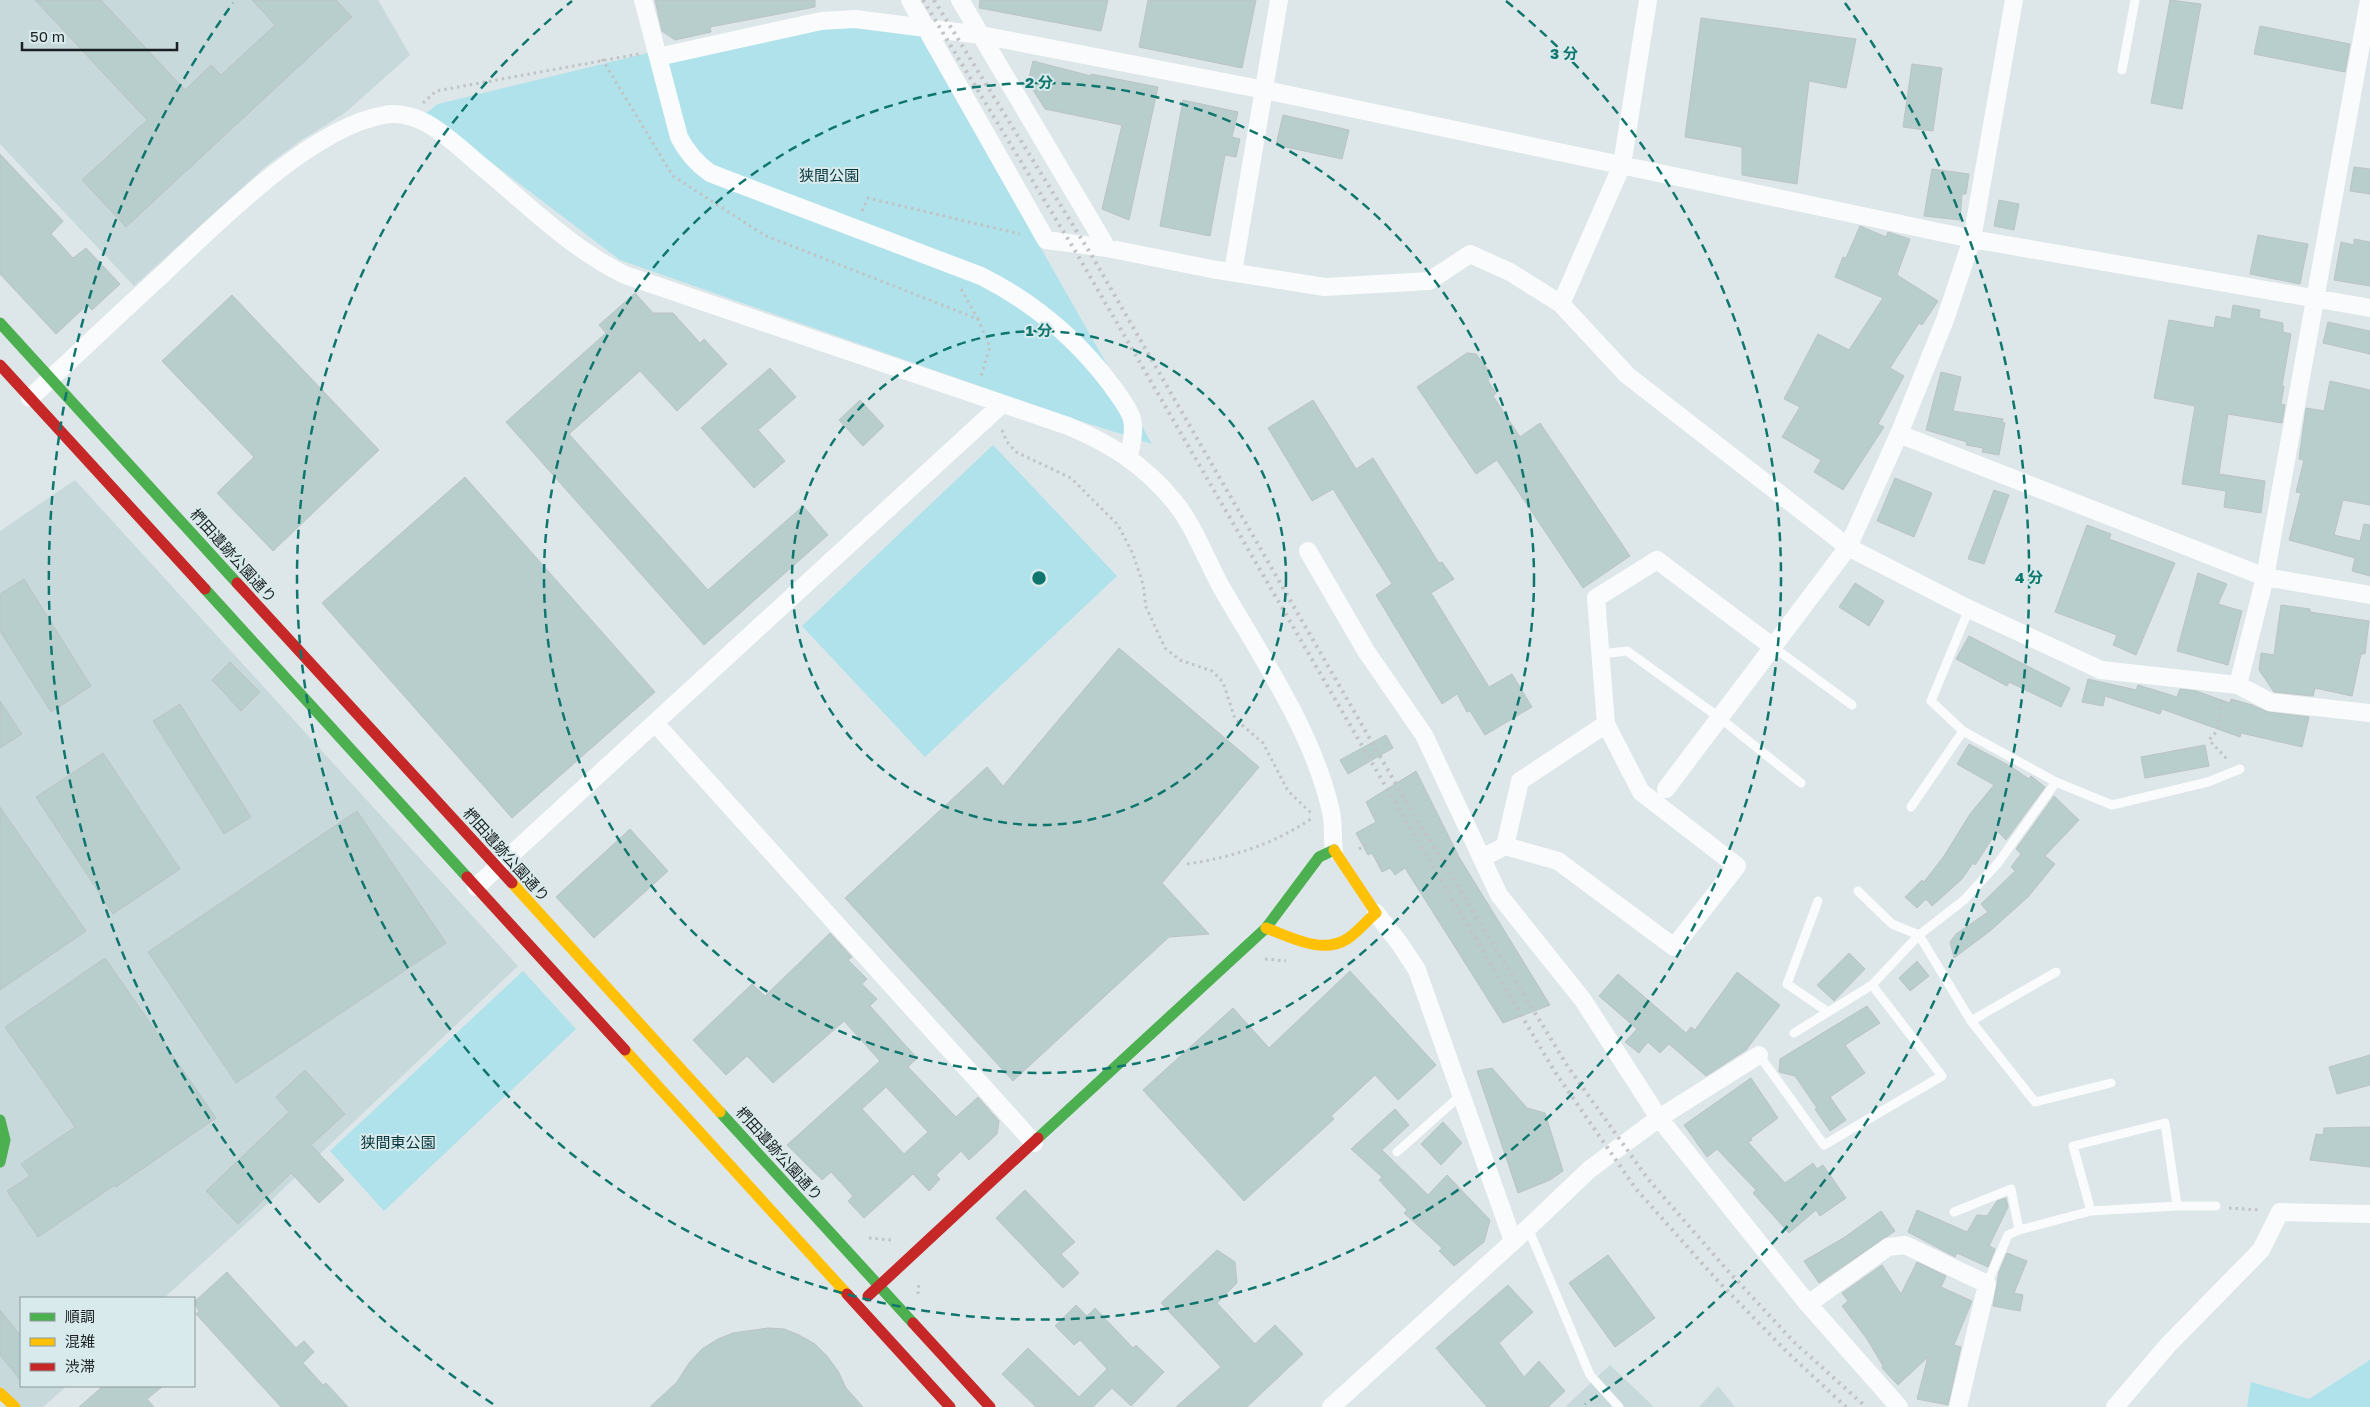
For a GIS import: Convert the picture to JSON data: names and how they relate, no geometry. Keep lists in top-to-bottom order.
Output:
{
  "streets": {
    "street": ["椚田遺跡公園通り"]
  },
  "parks": ["狭間公園", "狭間東公園"],
  "legend": ["順調", "混雑", "渋滞"],
  "scale_bar": "50 m",
  "rings": [
    "3 分",
    "2 分",
    "1 分",
    "4 分"
  ]
}
